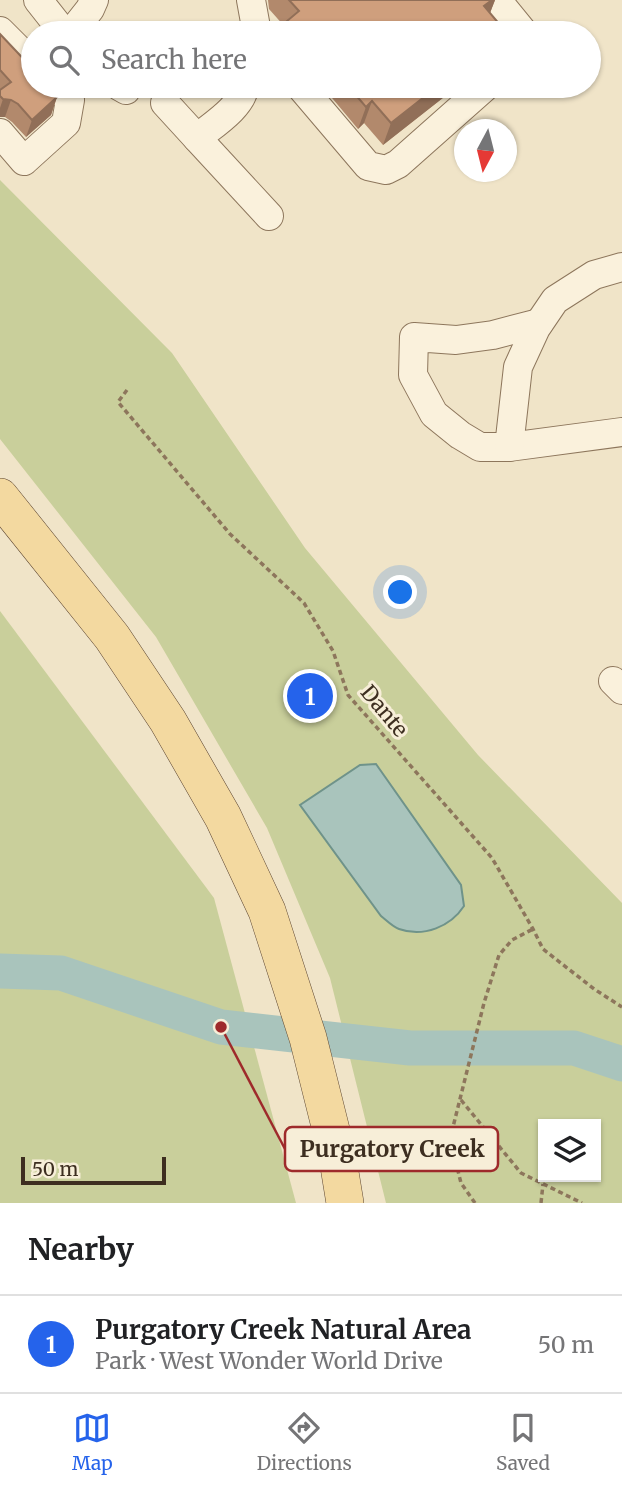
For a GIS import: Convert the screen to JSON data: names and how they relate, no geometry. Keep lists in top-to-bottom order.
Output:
{
  "streets": {
    "path": ["Dante"]
  },
  "places": ["Purgatory Creek"],
  "scale_bar": "50 m",
  "north": "bottom",
  "page": {
    "search": "Search here",
    "pins": "1",
    "scale": "50 m",
    "heading": "Nearby",
    "list": [
      {
        "mark": "1",
        "name": "Purgatory Creek Natural Area",
        "note": "Park · West Wonder World Drive",
        "value": "50 m"
      }
    ],
    "nav": ["Map", "Directions", "Saved"]
  }
}
